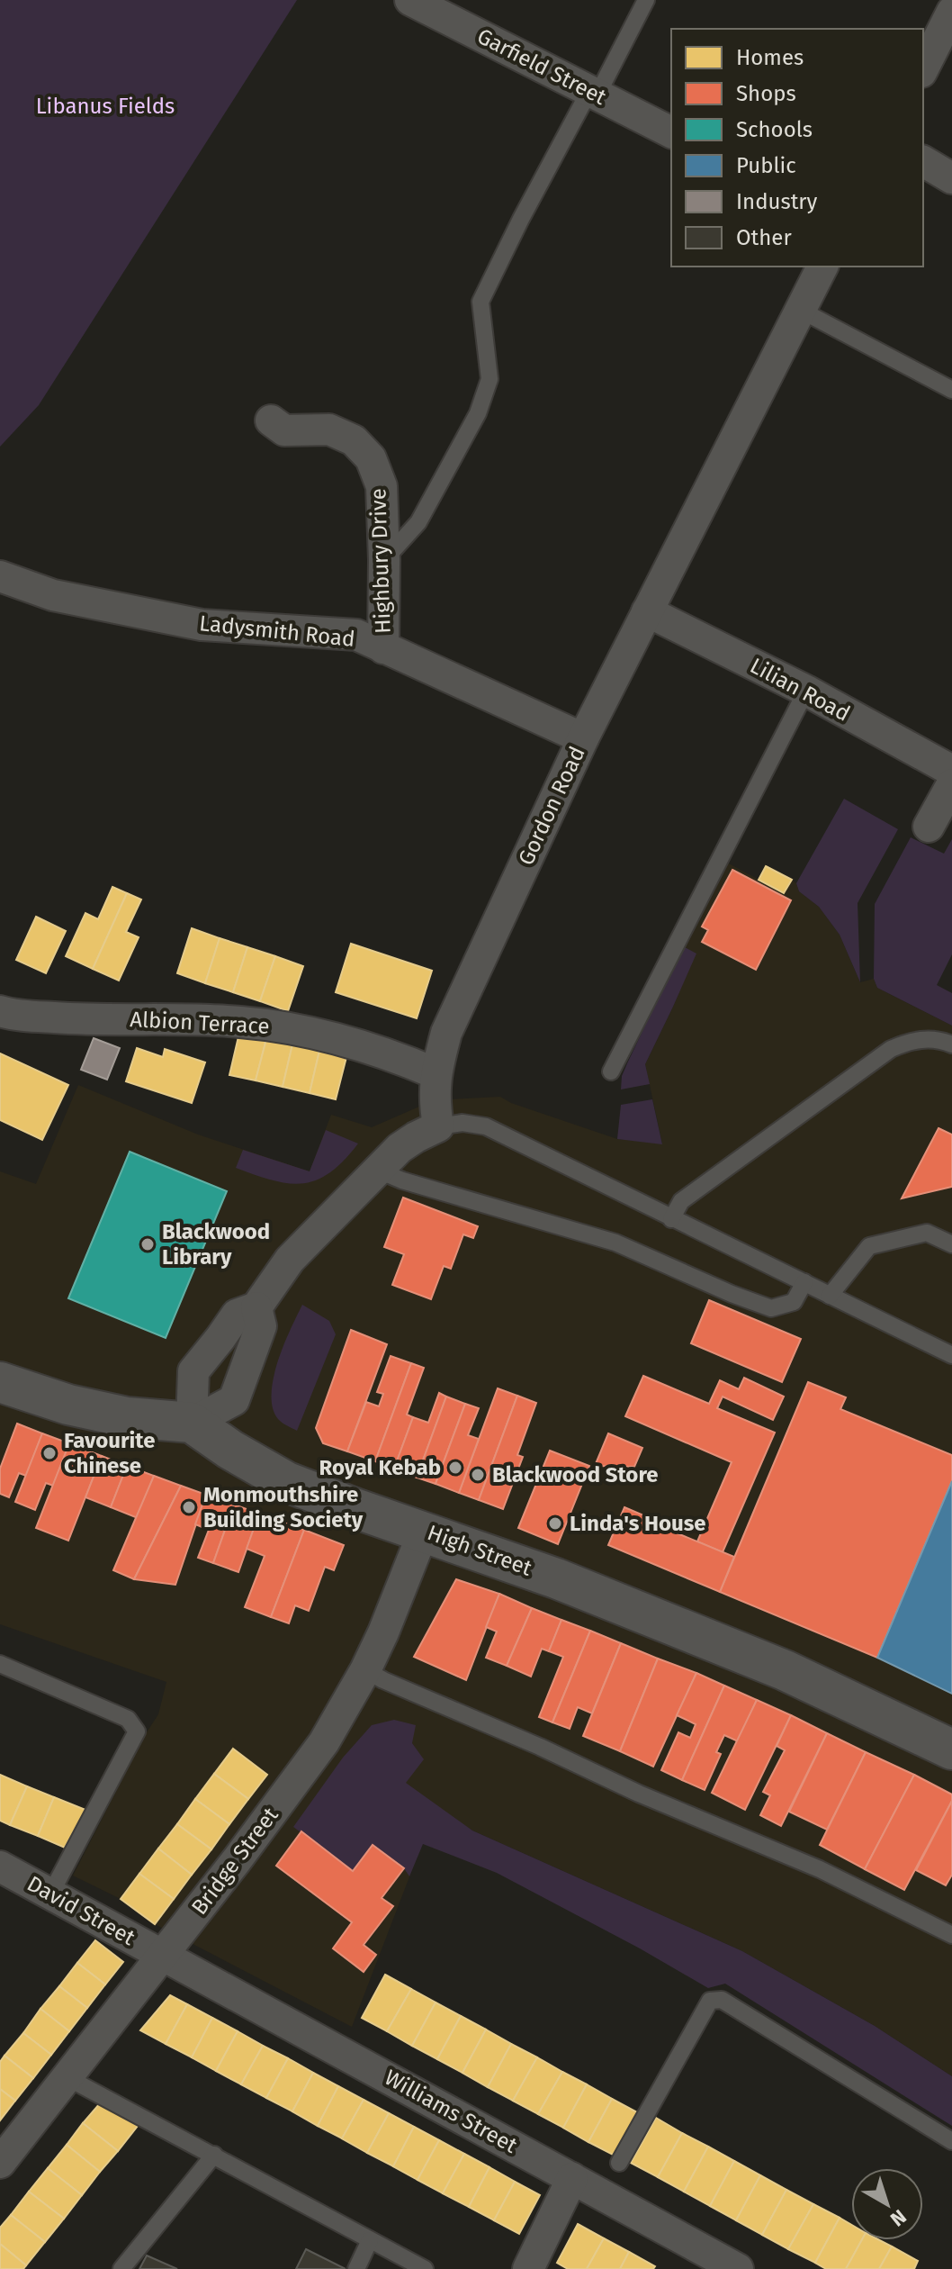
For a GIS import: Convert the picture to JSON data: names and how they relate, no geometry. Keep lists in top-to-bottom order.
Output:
{
  "streets": {
    "main road": ["High Street"],
    "street": [
      "Garfield Street",
      "Highbury Drive",
      "Ladysmith Road",
      "Lilian Road",
      "Gordon Road",
      "Albion Terrace",
      "Bridge Street",
      "David Street",
      "Williams Street"
    ]
  },
  "crossings": [
    ["Highbury Drive", "Ladysmith Road"],
    ["Ladysmith Road", "Gordon Road"],
    ["Lilian Road", "Gordon Road"],
    ["Gordon Road", "Albion Terrace"],
    ["High Street", "Bridge Street"],
    ["Bridge Street", "David Street"],
    ["Bridge Street", "Williams Street"],
    ["David Street", "Williams Street"]
  ],
  "parks": ["Libanus Fields"],
  "places": [
    "Blackwood Library",
    "Favourite Chinese",
    "Royal Kebab",
    "Blackwood Store",
    "Monmouthshire Building Society",
    "Linda's House"
  ],
  "legend": [
    "Homes",
    "Shops",
    "Schools",
    "Public",
    "Industry",
    "Other"
  ],
  "north": "bottom right"
}
